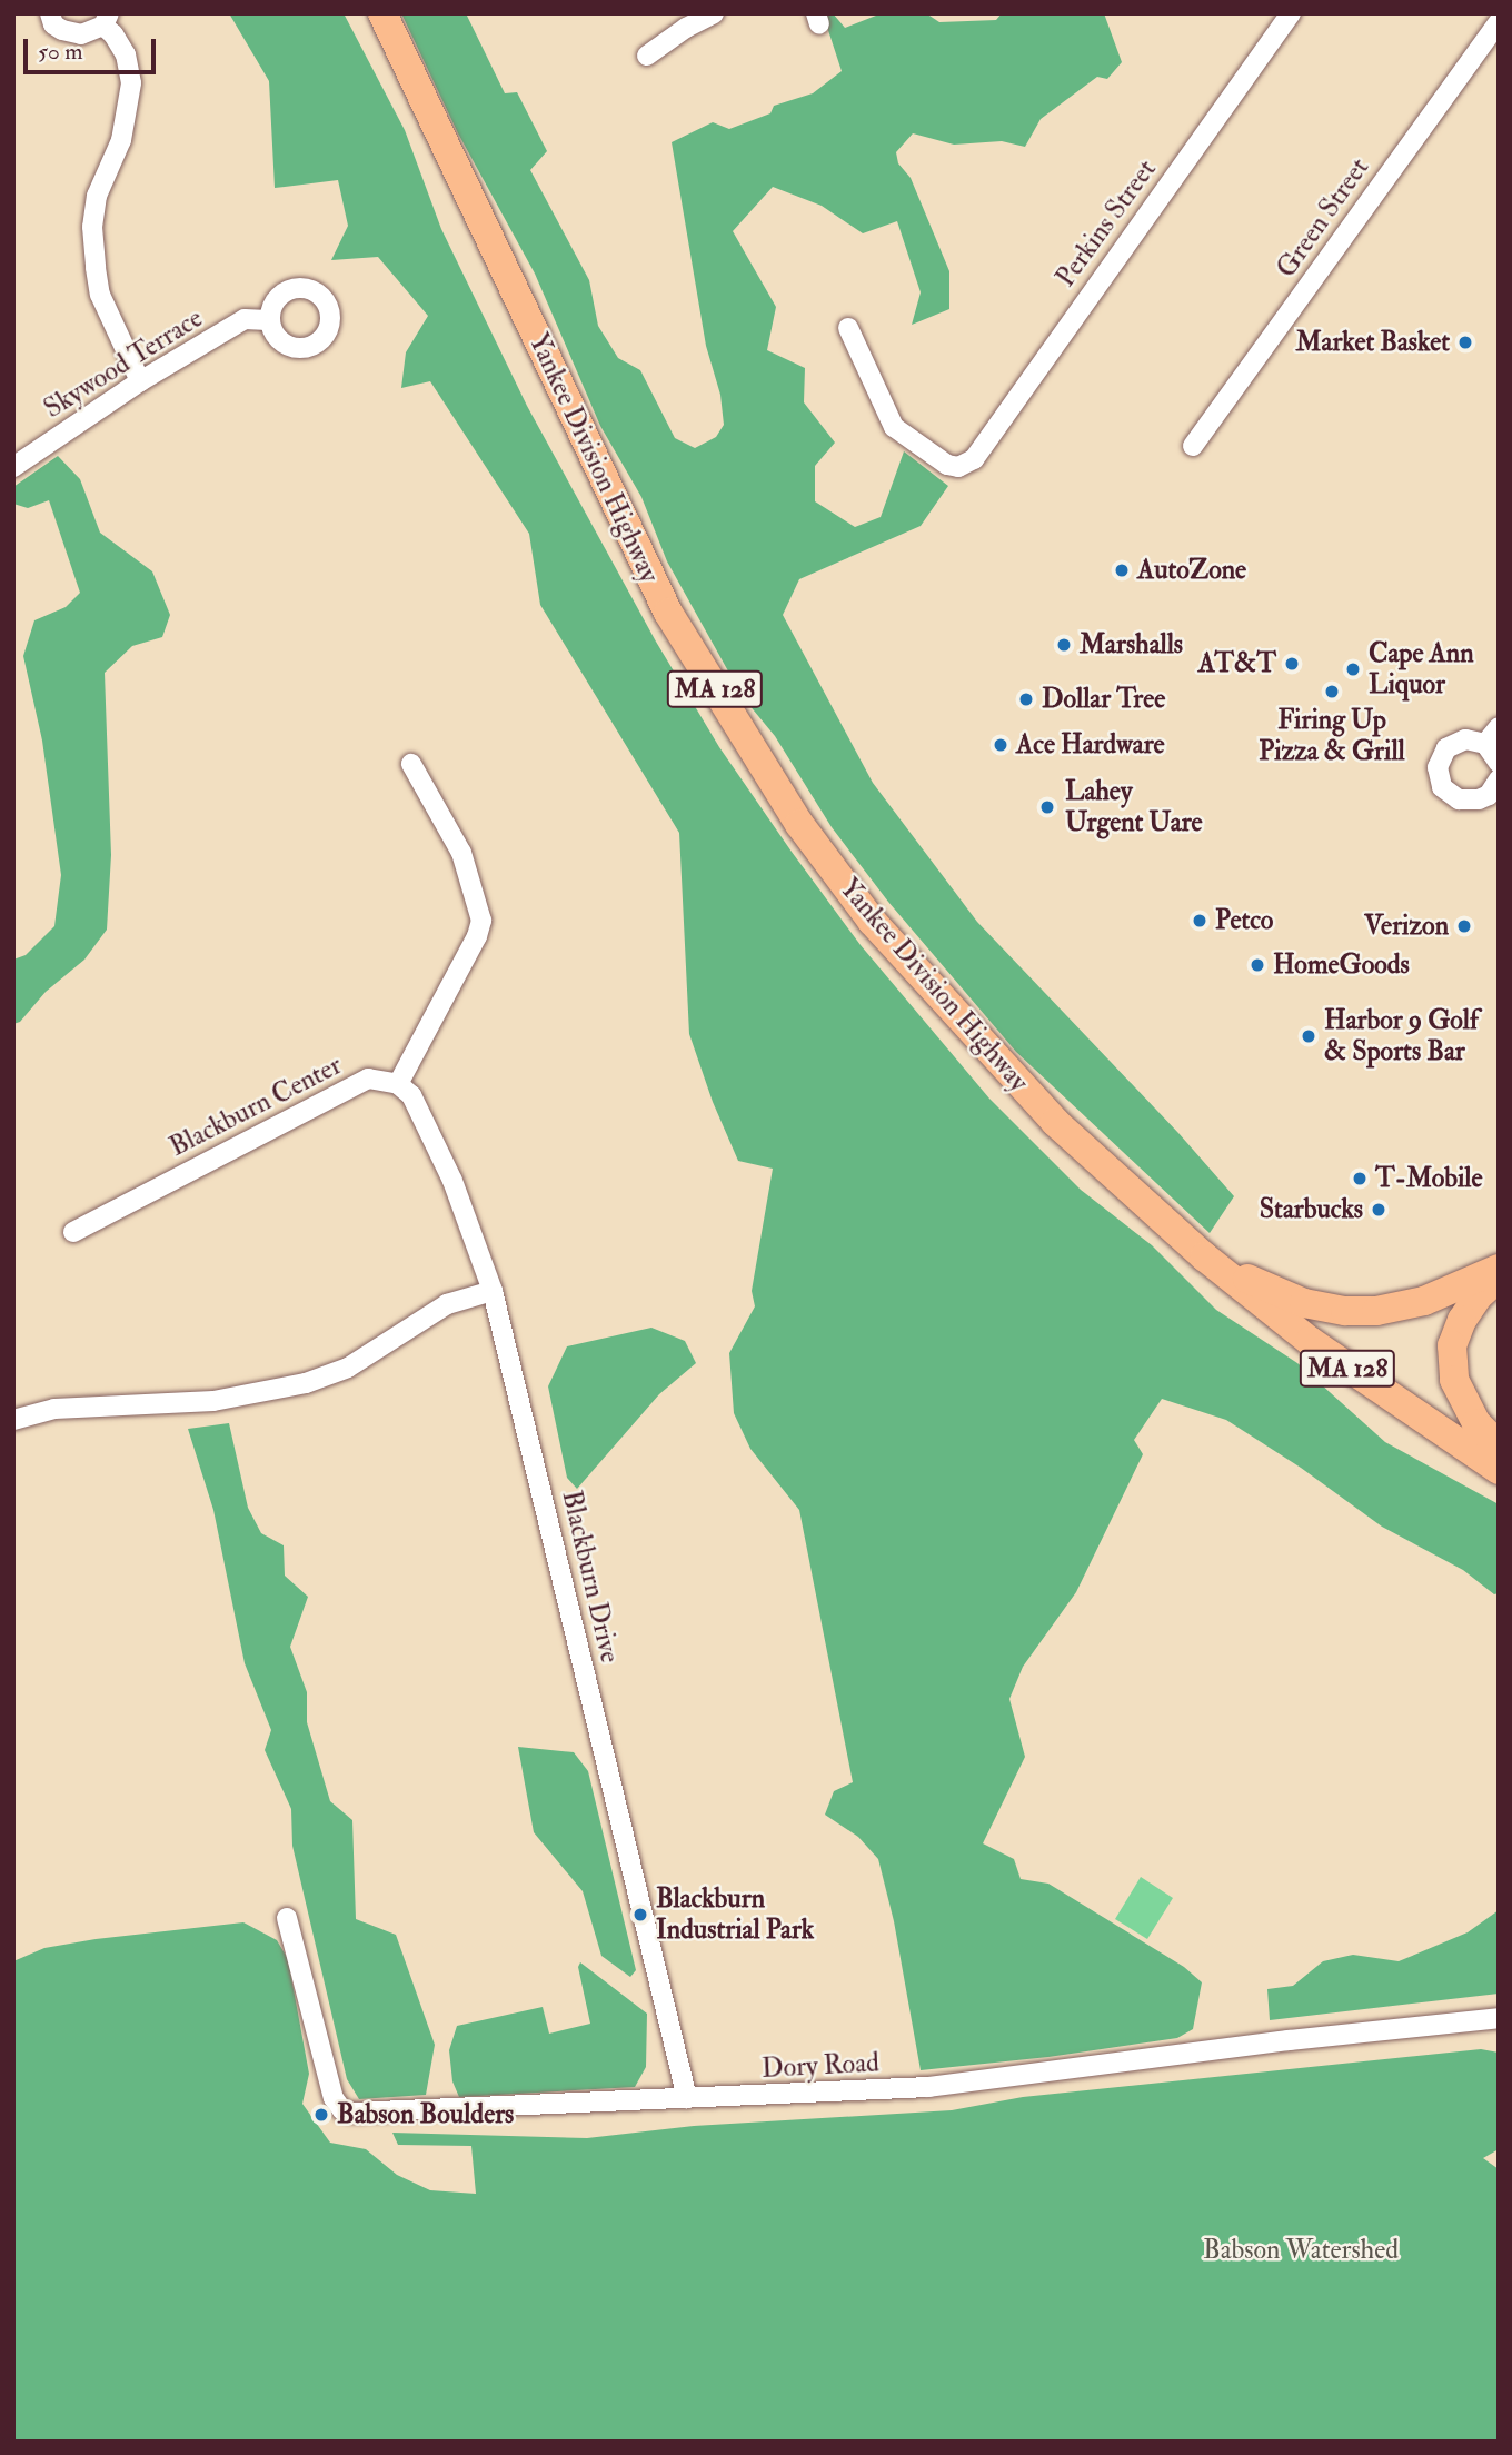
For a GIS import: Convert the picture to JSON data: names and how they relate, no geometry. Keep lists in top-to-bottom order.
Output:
{
  "streets": {
    "highway": ["Yankee Division Highway", "MA 128"],
    "street": [
      "Green Street",
      "Perkins Street",
      "Skywood Terrace",
      "Blackburn Center",
      "Blackburn Drive",
      "Dory Road"
    ]
  },
  "crossings": [
    ["Blackburn Center", "Blackburn Drive"],
    ["Blackburn Drive", "Dory Road"]
  ],
  "parks": ["Babson Watershed"],
  "places": [
    "Market Basket",
    "AutoZone",
    "Marshalls",
    "AT&T",
    "Cape Ann Liquor",
    "Firing Up Pizza & Grill",
    "Dollar Tree",
    "Ace Hardware",
    "Lahey Urgent Uare",
    "Petco",
    "Verizon",
    "HomeGoods",
    "Harbor 9 Golf & Sports Bar",
    "T-Mobile",
    "Starbucks",
    "Blackburn Industrial Park",
    "Babson Boulders"
  ],
  "scale_bar": "50 m"
}
